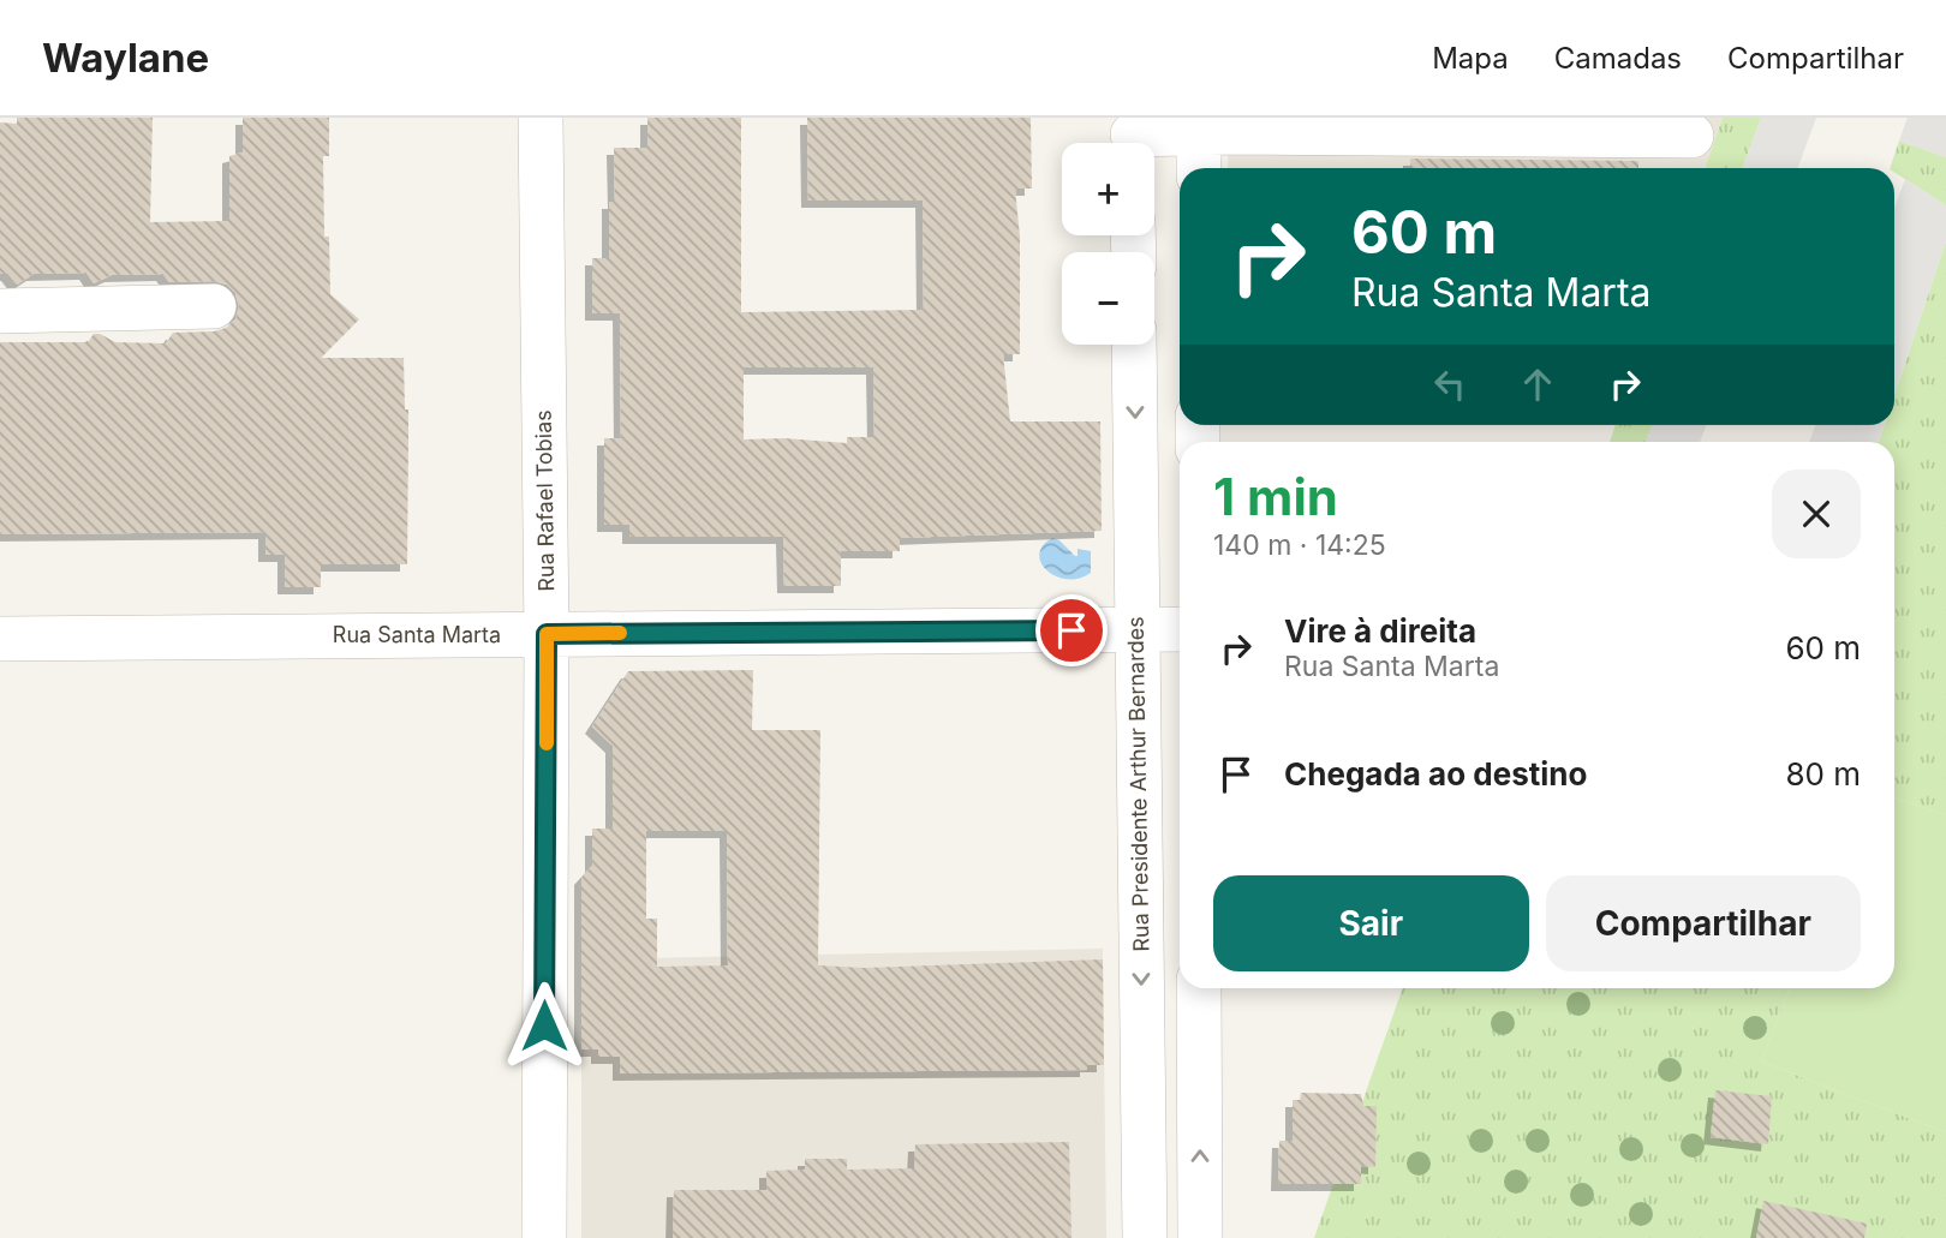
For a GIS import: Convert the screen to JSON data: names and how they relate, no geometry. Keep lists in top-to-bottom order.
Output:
{
  "streets": {
    "street": ["Rua Rafael Tobias", "Rua Santa Marta", "Rua Presidente Arthur Bernardes"]
  },
  "crossings": [
    ["Rua Rafael Tobias", "Rua Santa Marta"],
    ["Rua Santa Marta", "Rua Presidente Arthur Bernardes"]
  ],
  "one_way": ["Rua Presidente Arthur Bernardes"],
  "page": {
    "header": "Waylane",
    "nav": ["Mapa", "Camadas", "Compartilhar"],
    "map_buttons": ["+", "−"],
    "turn": ["60 m", "Rua Santa Marta"],
    "heading": ["1 min", "140 m · 14:25"],
    "list": [
      {
        "name": "Vire à direita",
        "note": "Rua Santa Marta",
        "value": "60 m"
      },
      {
        "name": "Chegada ao destino",
        "value": "80 m"
      }
    ],
    "buttons": ["Sair", "Compartilhar"]
  }
}
